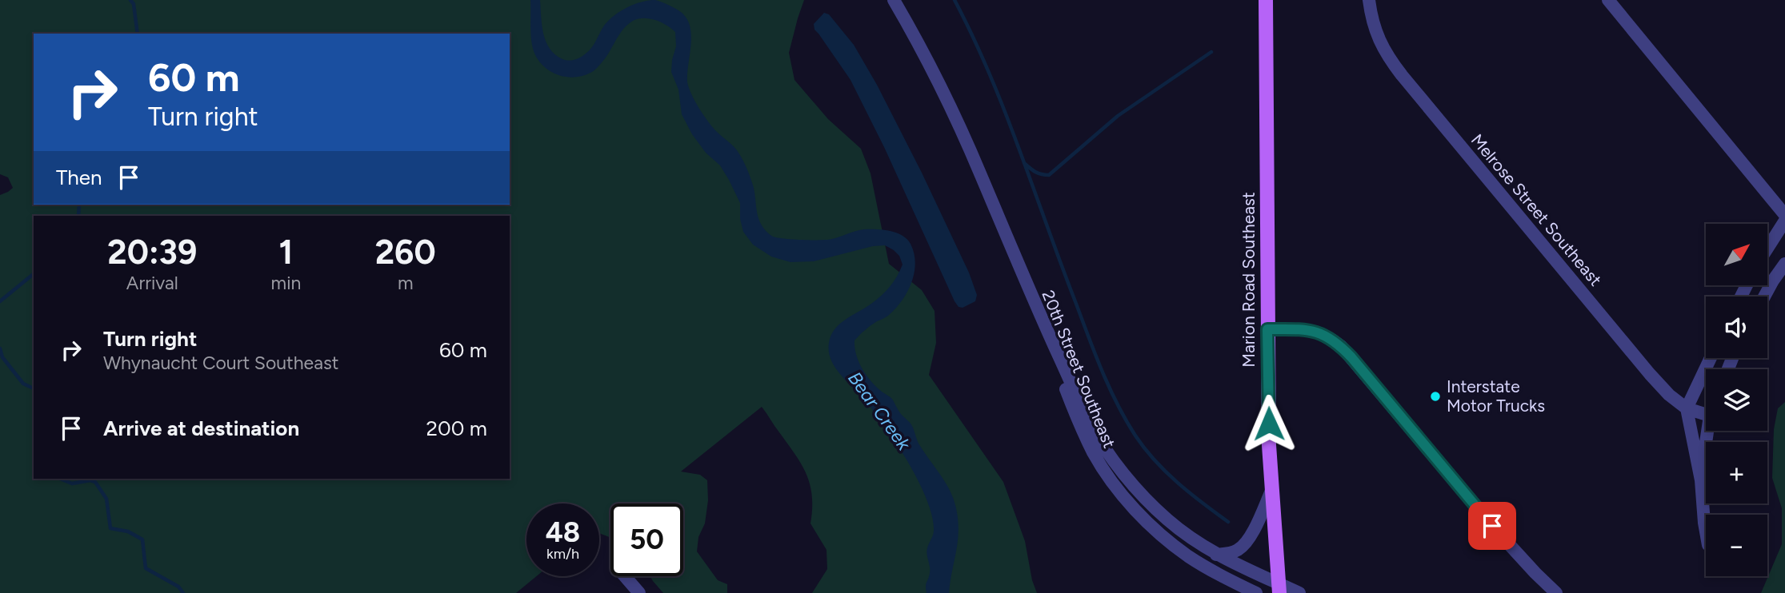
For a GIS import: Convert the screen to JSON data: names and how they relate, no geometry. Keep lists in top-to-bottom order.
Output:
{
  "streets": {
    "main road": ["Marion Road Southeast"],
    "street": ["Melrose Street Southeast", "20th Street Southeast"]
  },
  "crossings": [
    ["Marion Road Southeast", "20th Street Southeast"]
  ],
  "water": ["Bear Creek"],
  "places": ["Interstate Motor Trucks"],
  "north": "top right",
  "page": {
    "turn": ["60 m", "Turn right"],
    "then": "Then",
    "eta": [
      "20:39",
      "Arrival",
      "1",
      "min",
      "260",
      "m"
    ],
    "map_buttons": ["+", "−"],
    "list": [
      {
        "name": "Turn right",
        "note": "Whynaucht Court Southeast",
        "value": "60 m"
      },
      {
        "name": "Arrive at destination",
        "value": "200 m"
      }
    ],
    "speed": "48 km/h",
    "limit": "50"
  }
}
